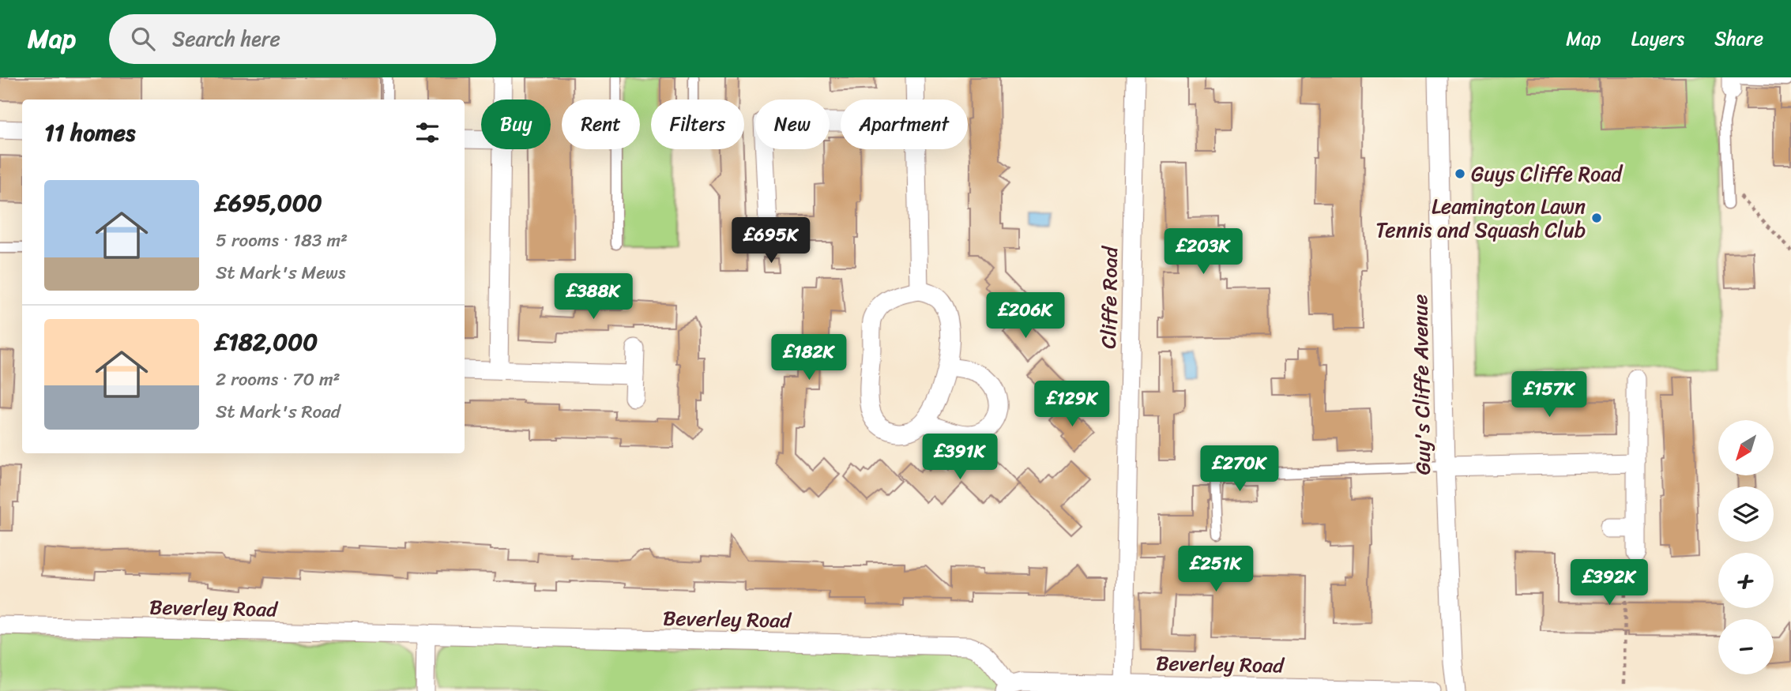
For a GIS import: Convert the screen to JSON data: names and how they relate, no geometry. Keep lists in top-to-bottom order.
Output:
{
  "streets": {
    "street": ["Cliffe Road", "Guy's Cliffe Avenue", "Beverley Road"]
  },
  "crossings": [
    ["Cliffe Road", "Beverley Road"]
  ],
  "places": ["Guys Cliffe Road", "Leamington Lawn Tennis and Squash Club"],
  "north": "bottom left",
  "page": {
    "header": "Map",
    "search": "Search here",
    "nav": ["Map", "Layers", "Share"],
    "chip": [
      "Buy",
      "Rent",
      "Filters",
      "New",
      "Apartment"
    ],
    "heading": "11 homes",
    "list": [
      {
        "name": "£695,000",
        "note": "5 rooms · 183 m² · St Mark's Mews"
      },
      {
        "name": "£182,000",
        "note": "2 rooms · 70 m² · St Mark's Road"
      }
    ],
    "price": [
      "£695K",
      "£203K",
      "£388K",
      "£206K",
      "£182K",
      "£157K",
      "£129K",
      "£391K",
      "£270K",
      "£251K",
      "£392K"
    ],
    "map_buttons": ["+", "−"]
  }
}
